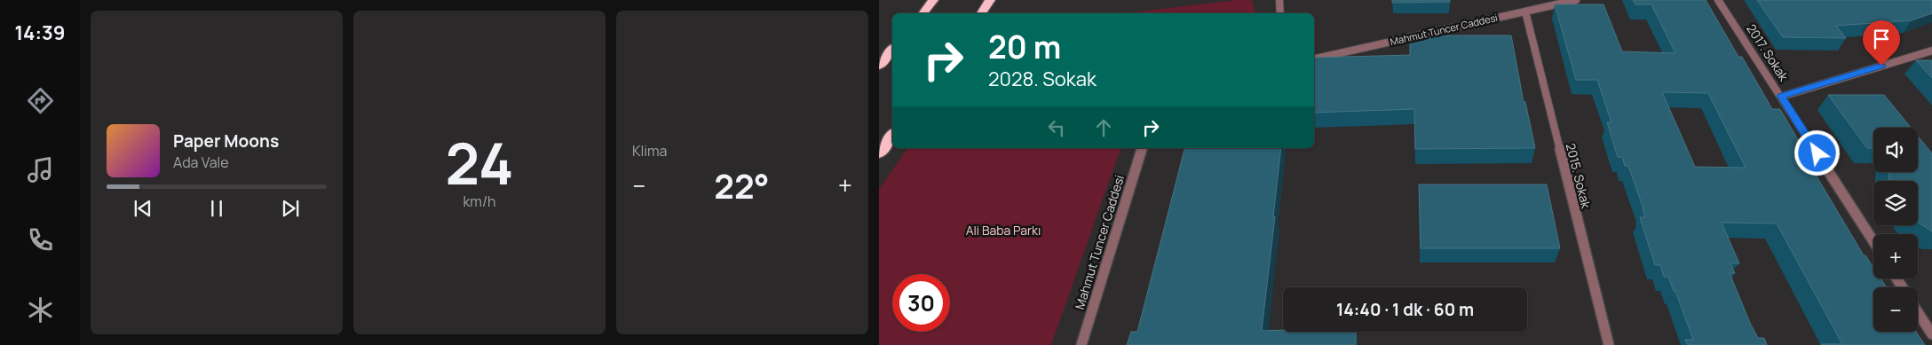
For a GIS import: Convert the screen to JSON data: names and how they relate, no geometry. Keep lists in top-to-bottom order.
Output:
{
  "streets": {
    "street": ["Mahmut Tuncer Caddesi", "2017. Sokak", "2015. Sokak"]
  },
  "crossings": [
    ["Mahmut Tuncer Caddesi", "2015. Sokak"]
  ],
  "parks": ["Ali Baba Parkı"],
  "page": {
    "tabs": "14:39",
    "tile": [
      ["24", "km/h"],
      "Klima"
    ],
    "turn": ["20 m", "2028. Sokak"],
    "song": ["Paper Moons", "Ada Vale"],
    "map_buttons": ["+", "−"],
    "heat": ["−", "22°", "+"],
    "limit": "30",
    "trip": "14:40 · 1 dk · 60 m"
  }
}
